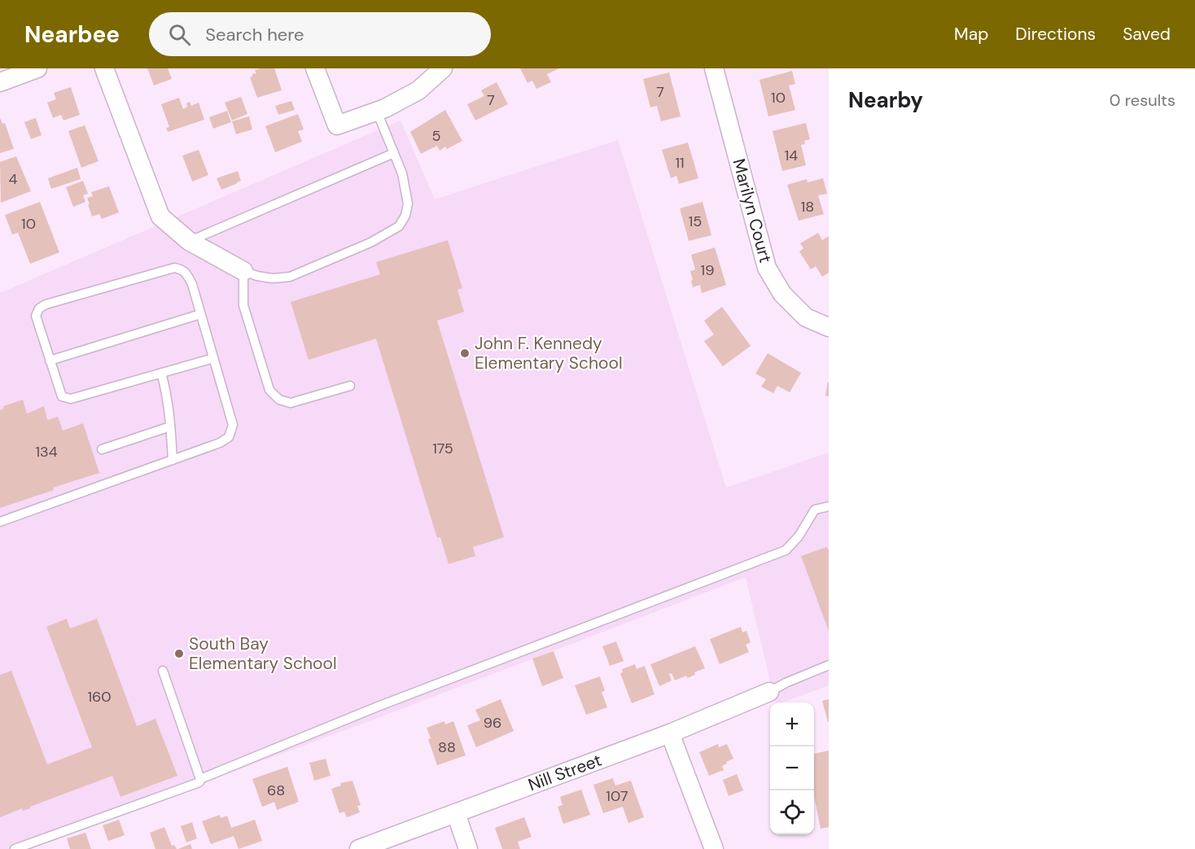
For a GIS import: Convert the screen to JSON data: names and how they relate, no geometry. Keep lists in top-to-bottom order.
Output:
{
  "streets": {
    "street": ["Marilyn Court", "Nill Street"]
  },
  "places": ["John F. Kennedy Elementary School", "South Bay Elementary School"],
  "house_numbers": [
    "7",
    "10",
    "7",
    "5",
    "14",
    "11",
    "4",
    "18",
    "15",
    "10",
    "19",
    "175",
    "134",
    "160",
    "96",
    "88",
    "68",
    "107"
  ],
  "page": {
    "header": "Nearbee",
    "search": "Search here",
    "nav": ["Map", "Directions", "Saved"],
    "heading": ["Nearby", "0 results"],
    "map_buttons": ["+", "−"]
  }
}
